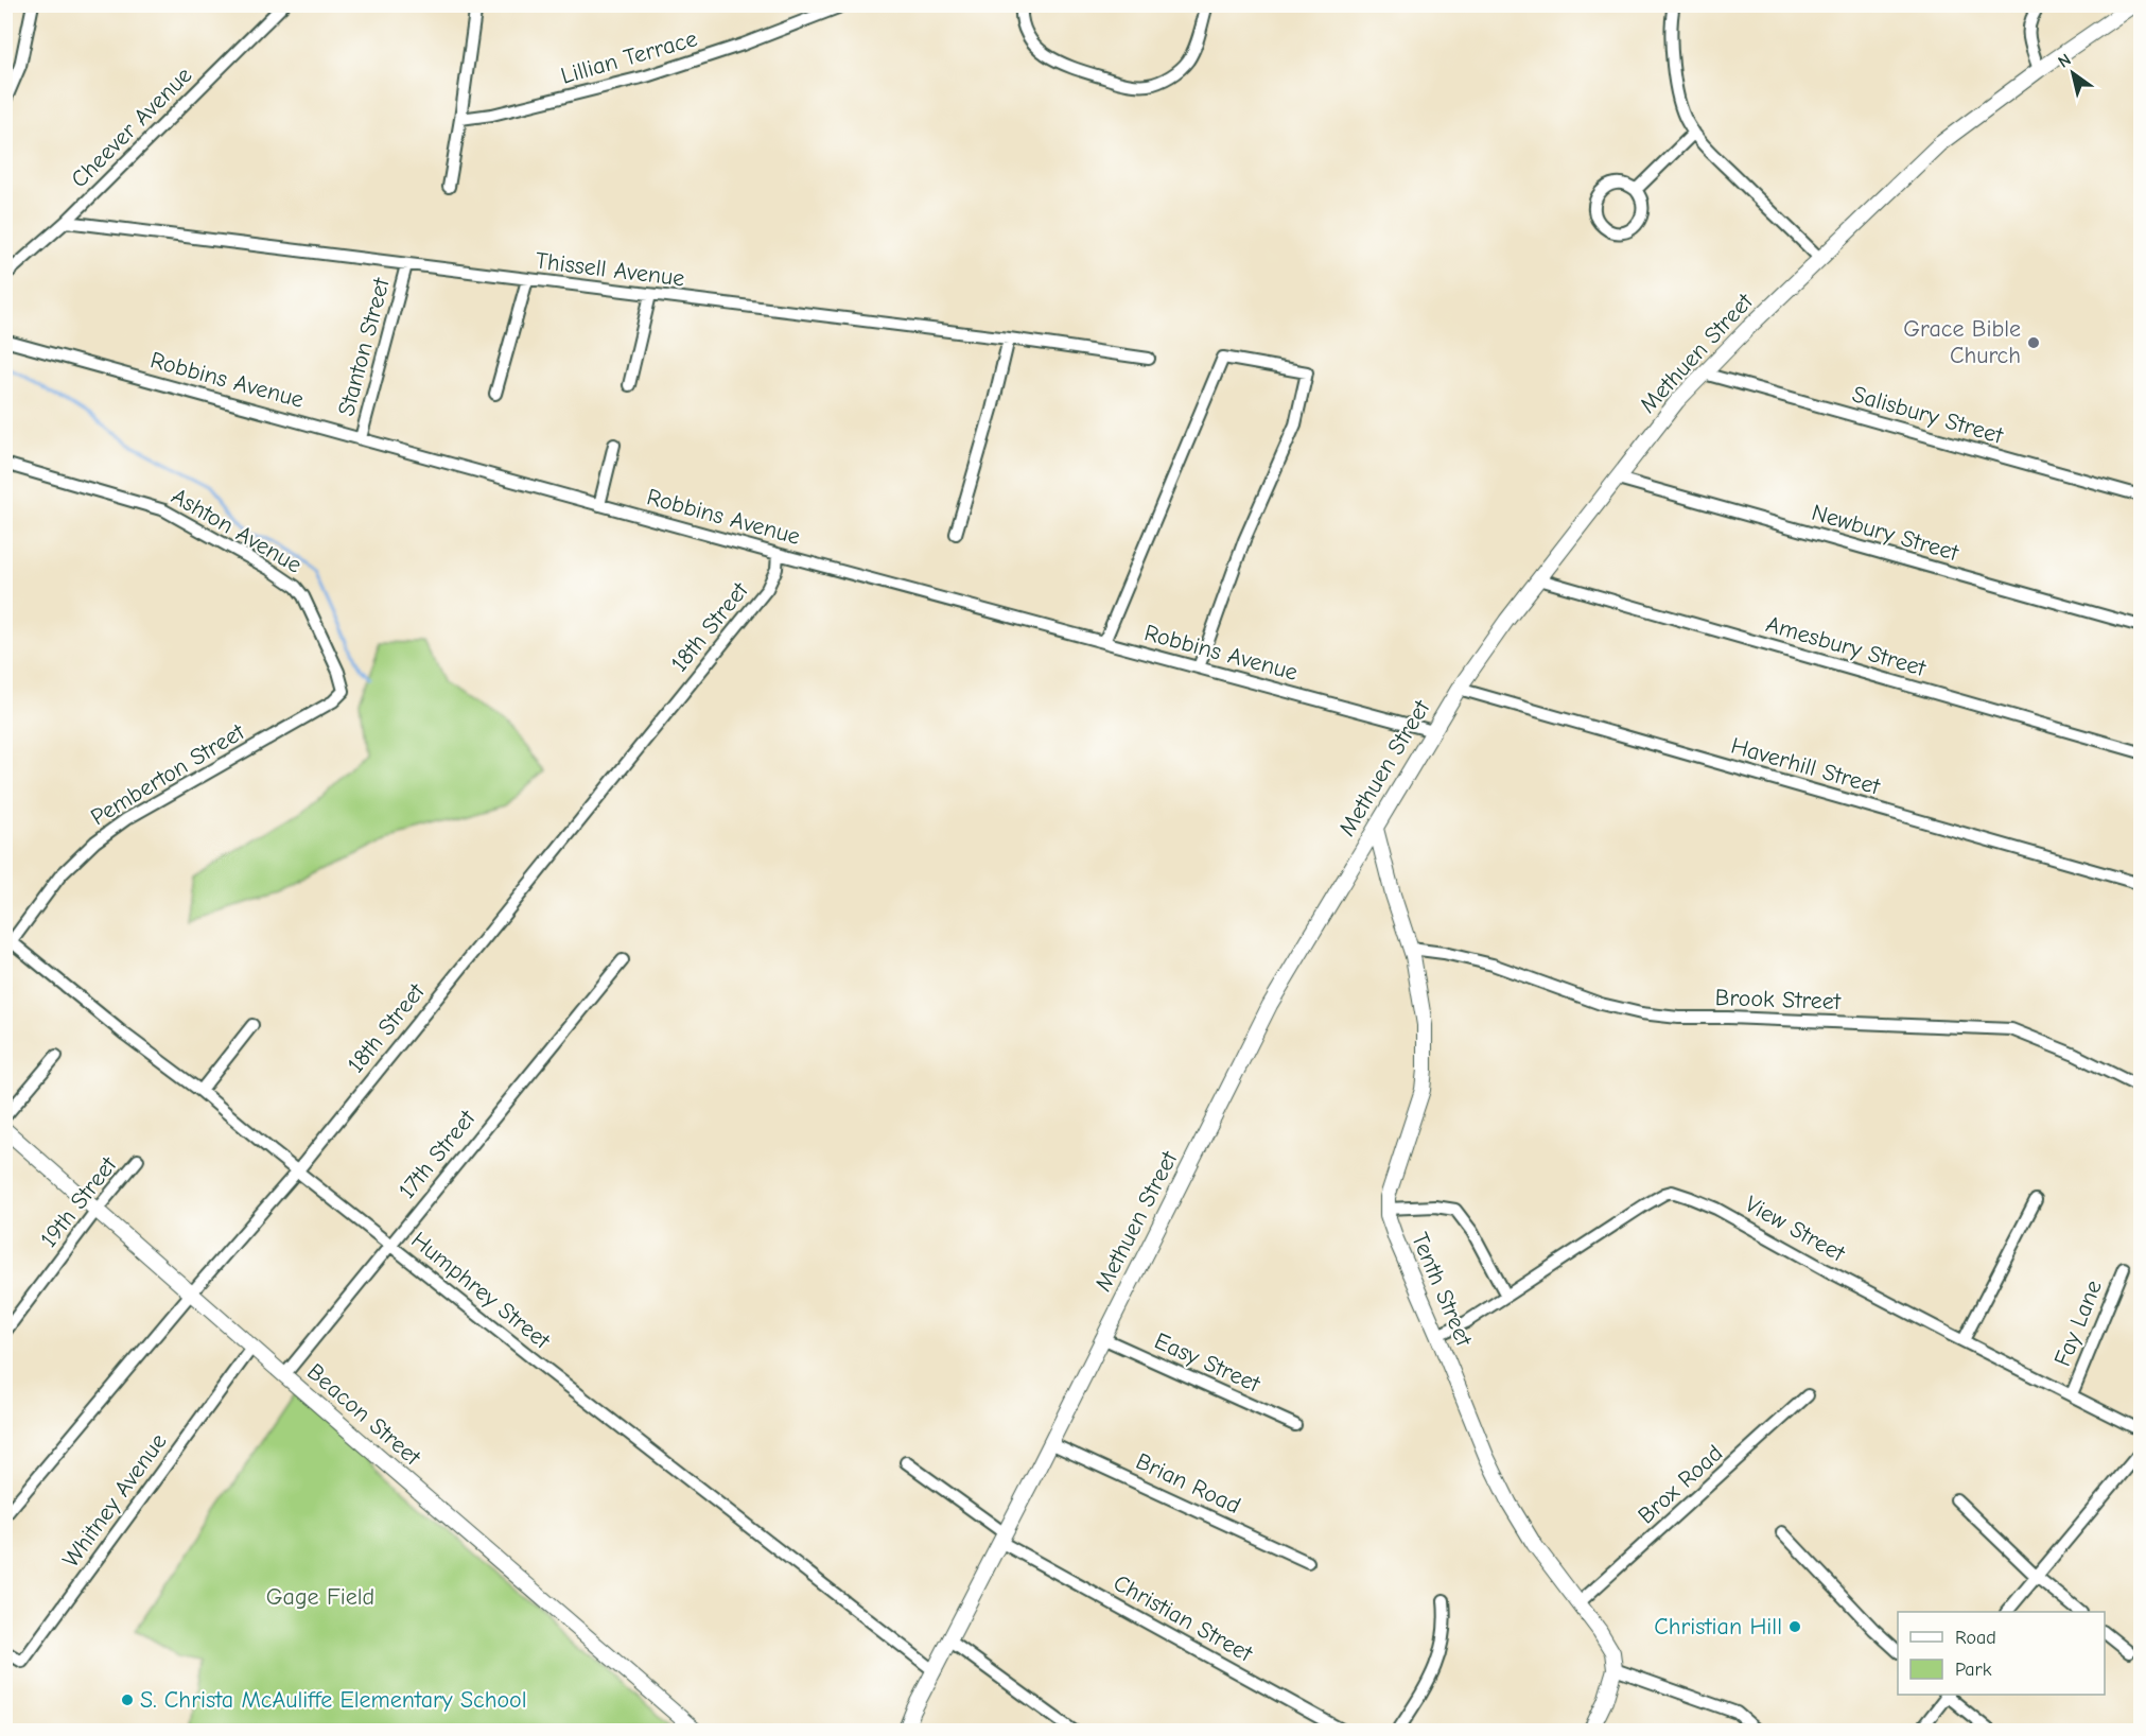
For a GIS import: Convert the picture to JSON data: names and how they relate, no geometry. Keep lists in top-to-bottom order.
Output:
{
  "streets": {
    "street": [
      "Lillian Terrace",
      "Cheever Avenue",
      "Thissell Avenue",
      "Stanton Street",
      "Methuen Street",
      "Robbins Avenue",
      "Salisbury Street",
      "Ashton Avenue",
      "Newbury Street",
      "18th Street",
      "Amesbury Street",
      "Haverhill Street",
      "Pemberton Street",
      "Brook Street",
      "17th Street",
      "19th Street",
      "View Street",
      "Tenth Street",
      "Humphrey Street",
      "Fay Lane",
      "Easy Street",
      "Beacon Street",
      "Brian Road",
      "Brox Road",
      "Whitney Avenue",
      "Christian Street"
    ]
  },
  "crossings": [
    ["Cheever Avenue", "Thissell Avenue"],
    ["Thissell Avenue", "Stanton Street"],
    ["Stanton Street", "Robbins Avenue"],
    ["Methuen Street", "Robbins Avenue"],
    ["Methuen Street", "Salisbury Street"],
    ["Methuen Street", "Newbury Street"],
    ["Methuen Street", "Amesbury Street"],
    ["Methuen Street", "Haverhill Street"],
    ["Methuen Street", "Tenth Street"],
    ["Methuen Street", "Humphrey Street"],
    ["Methuen Street", "Easy Street"],
    ["Methuen Street", "Brian Road"],
    ["Methuen Street", "Christian Street"],
    ["Robbins Avenue", "18th Street"],
    ["Ashton Avenue", "Pemberton Street"],
    ["18th Street", "Humphrey Street"],
    ["18th Street", "Beacon Street"],
    ["Pemberton Street", "Humphrey Street"],
    ["Brook Street", "Tenth Street"],
    ["17th Street", "Humphrey Street"],
    ["17th Street", "Beacon Street"],
    ["19th Street", "Beacon Street"],
    ["View Street", "Tenth Street"],
    ["View Street", "Fay Lane"],
    ["Tenth Street", "Brox Road"],
    ["Beacon Street", "Whitney Avenue"]
  ],
  "parks": ["Gage Field"],
  "places": ["Grace Bible Church", "Christian Hill", "S. Christa McAuliffe Elementary School"],
  "legend": ["Road", "Park"],
  "north": "top left"
}
